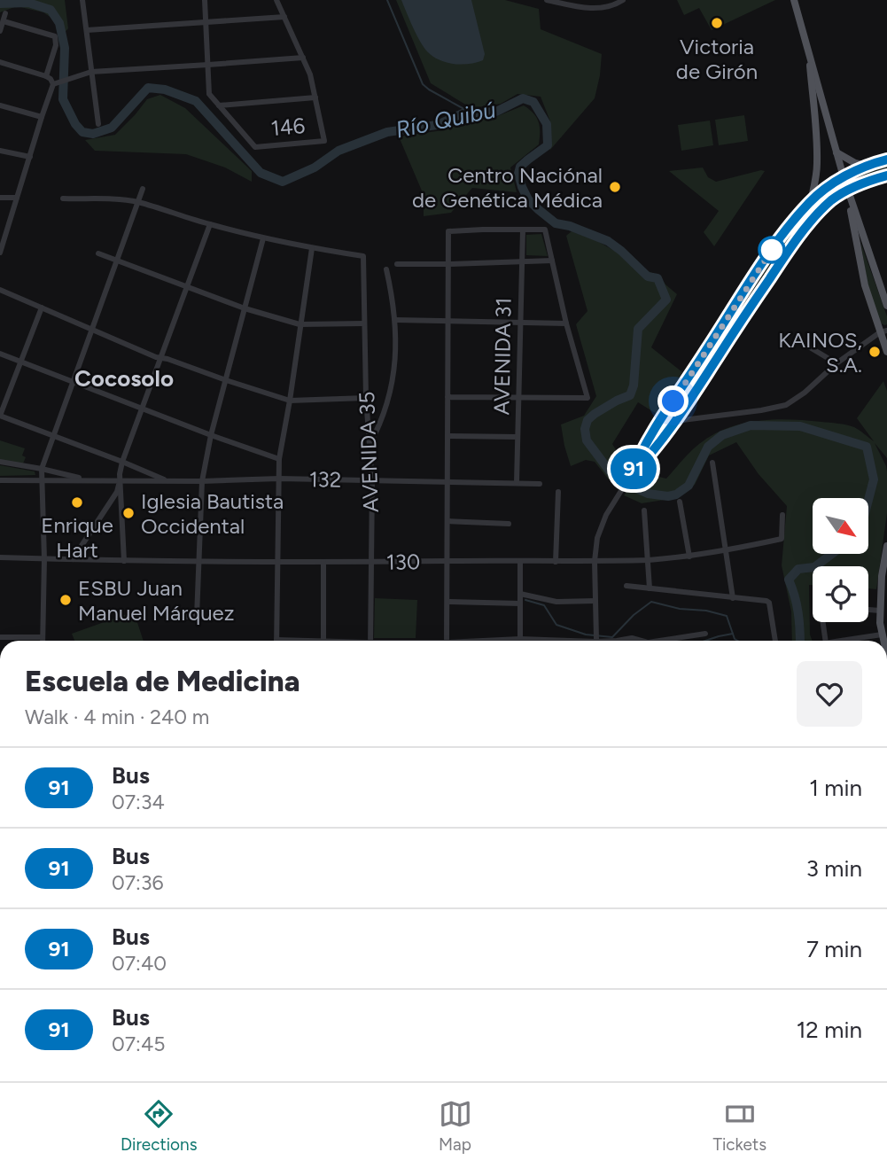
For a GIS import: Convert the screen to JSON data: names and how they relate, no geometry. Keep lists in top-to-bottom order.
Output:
{
  "streets": {
    "street": [
      "146",
      "AVENIDA 31",
      "AVENIDA 35",
      "132",
      "130"
    ]
  },
  "crossings": [
    ["AVENIDA 31", "132"],
    ["AVENIDA 35", "132"],
    ["AVENIDA 35", "130"]
  ],
  "districts": ["Cocosolo"],
  "water": ["Río Quibú"],
  "places": [
    "Victoria de Girón",
    "Centro Naciónal de Genética Médica",
    "KAINOS, S.A.",
    "Enrique Hart",
    "Iglesia Bautista Occidental",
    "ESBU Juan Manuel Márquez"
  ],
  "lines": ["bus line 91"],
  "north": "bottom right",
  "page": {
    "on_map": "91",
    "heading": ["Escuela de Medicina", "Walk · 4 min · 240 m"],
    "list": [
      {
        "mark": "91",
        "name": "Bus",
        "note": "07:34",
        "value": "1 min"
      },
      {
        "mark": "91",
        "name": "Bus",
        "note": "07:36",
        "value": "3 min"
      },
      {
        "mark": "91",
        "name": "Bus",
        "note": "07:40",
        "value": "7 min"
      },
      {
        "mark": "91",
        "name": "Bus",
        "note": "07:45",
        "value": "12 min"
      }
    ],
    "tabs": ["Directions", "Map", "Tickets"]
  }
}
